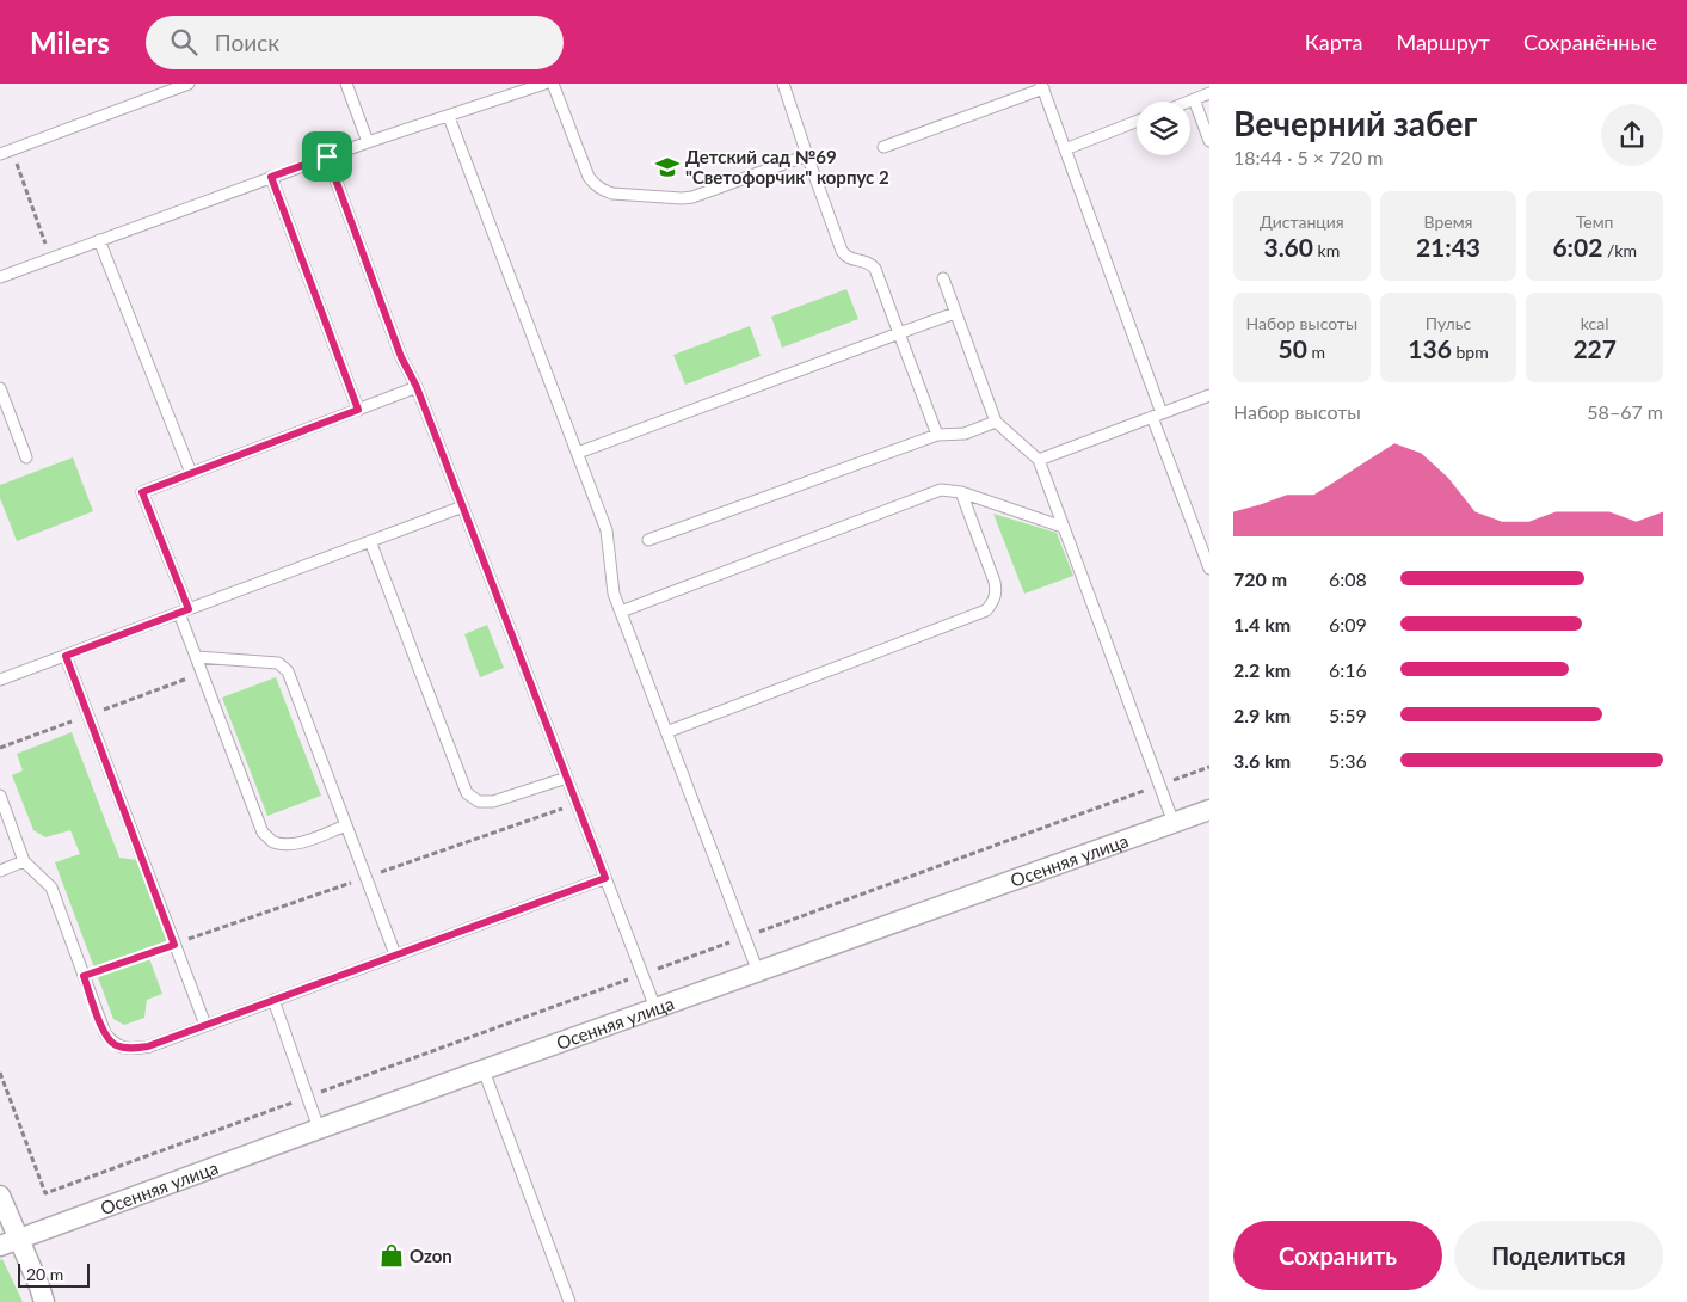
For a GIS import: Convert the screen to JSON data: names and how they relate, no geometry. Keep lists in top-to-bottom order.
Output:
{
  "streets": {
    "street": ["Осенняя улица"]
  },
  "places": {
    "school or university": ["Детский сад №69 \"Светофорчик\" корпус 2"],
    "shop": ["Ozon"]
  },
  "scale_bar": "20 m",
  "page": {
    "header": "Milers",
    "search": "Поиск",
    "nav": ["Карта", "Маршрут", "Сохранённые"],
    "heading": ["Вечерний забег", "18:44 · 5 × 720 m"],
    "stats": [
      ["Дистанция", "3.60 km"],
      ["Время", "21:43"],
      ["Темп", "6:02 /km"],
      ["Набор высоты", "50 m"],
      ["Пульс", "136 bpm"],
      ["kcal", "227"]
    ],
    "chart": ["Набор высоты", "58–67 m"],
    "list": [
      {
        "name": "720 m",
        "note": "6:08"
      },
      {
        "name": "1.4 km",
        "note": "6:09"
      },
      {
        "name": "2.2 km",
        "note": "6:16"
      },
      {
        "name": "2.9 km",
        "note": "5:59"
      },
      {
        "name": "3.6 km",
        "note": "5:36"
      }
    ],
    "buttons": ["Сохранить", "Поделиться"],
    "scale": "20 m"
  }
}
